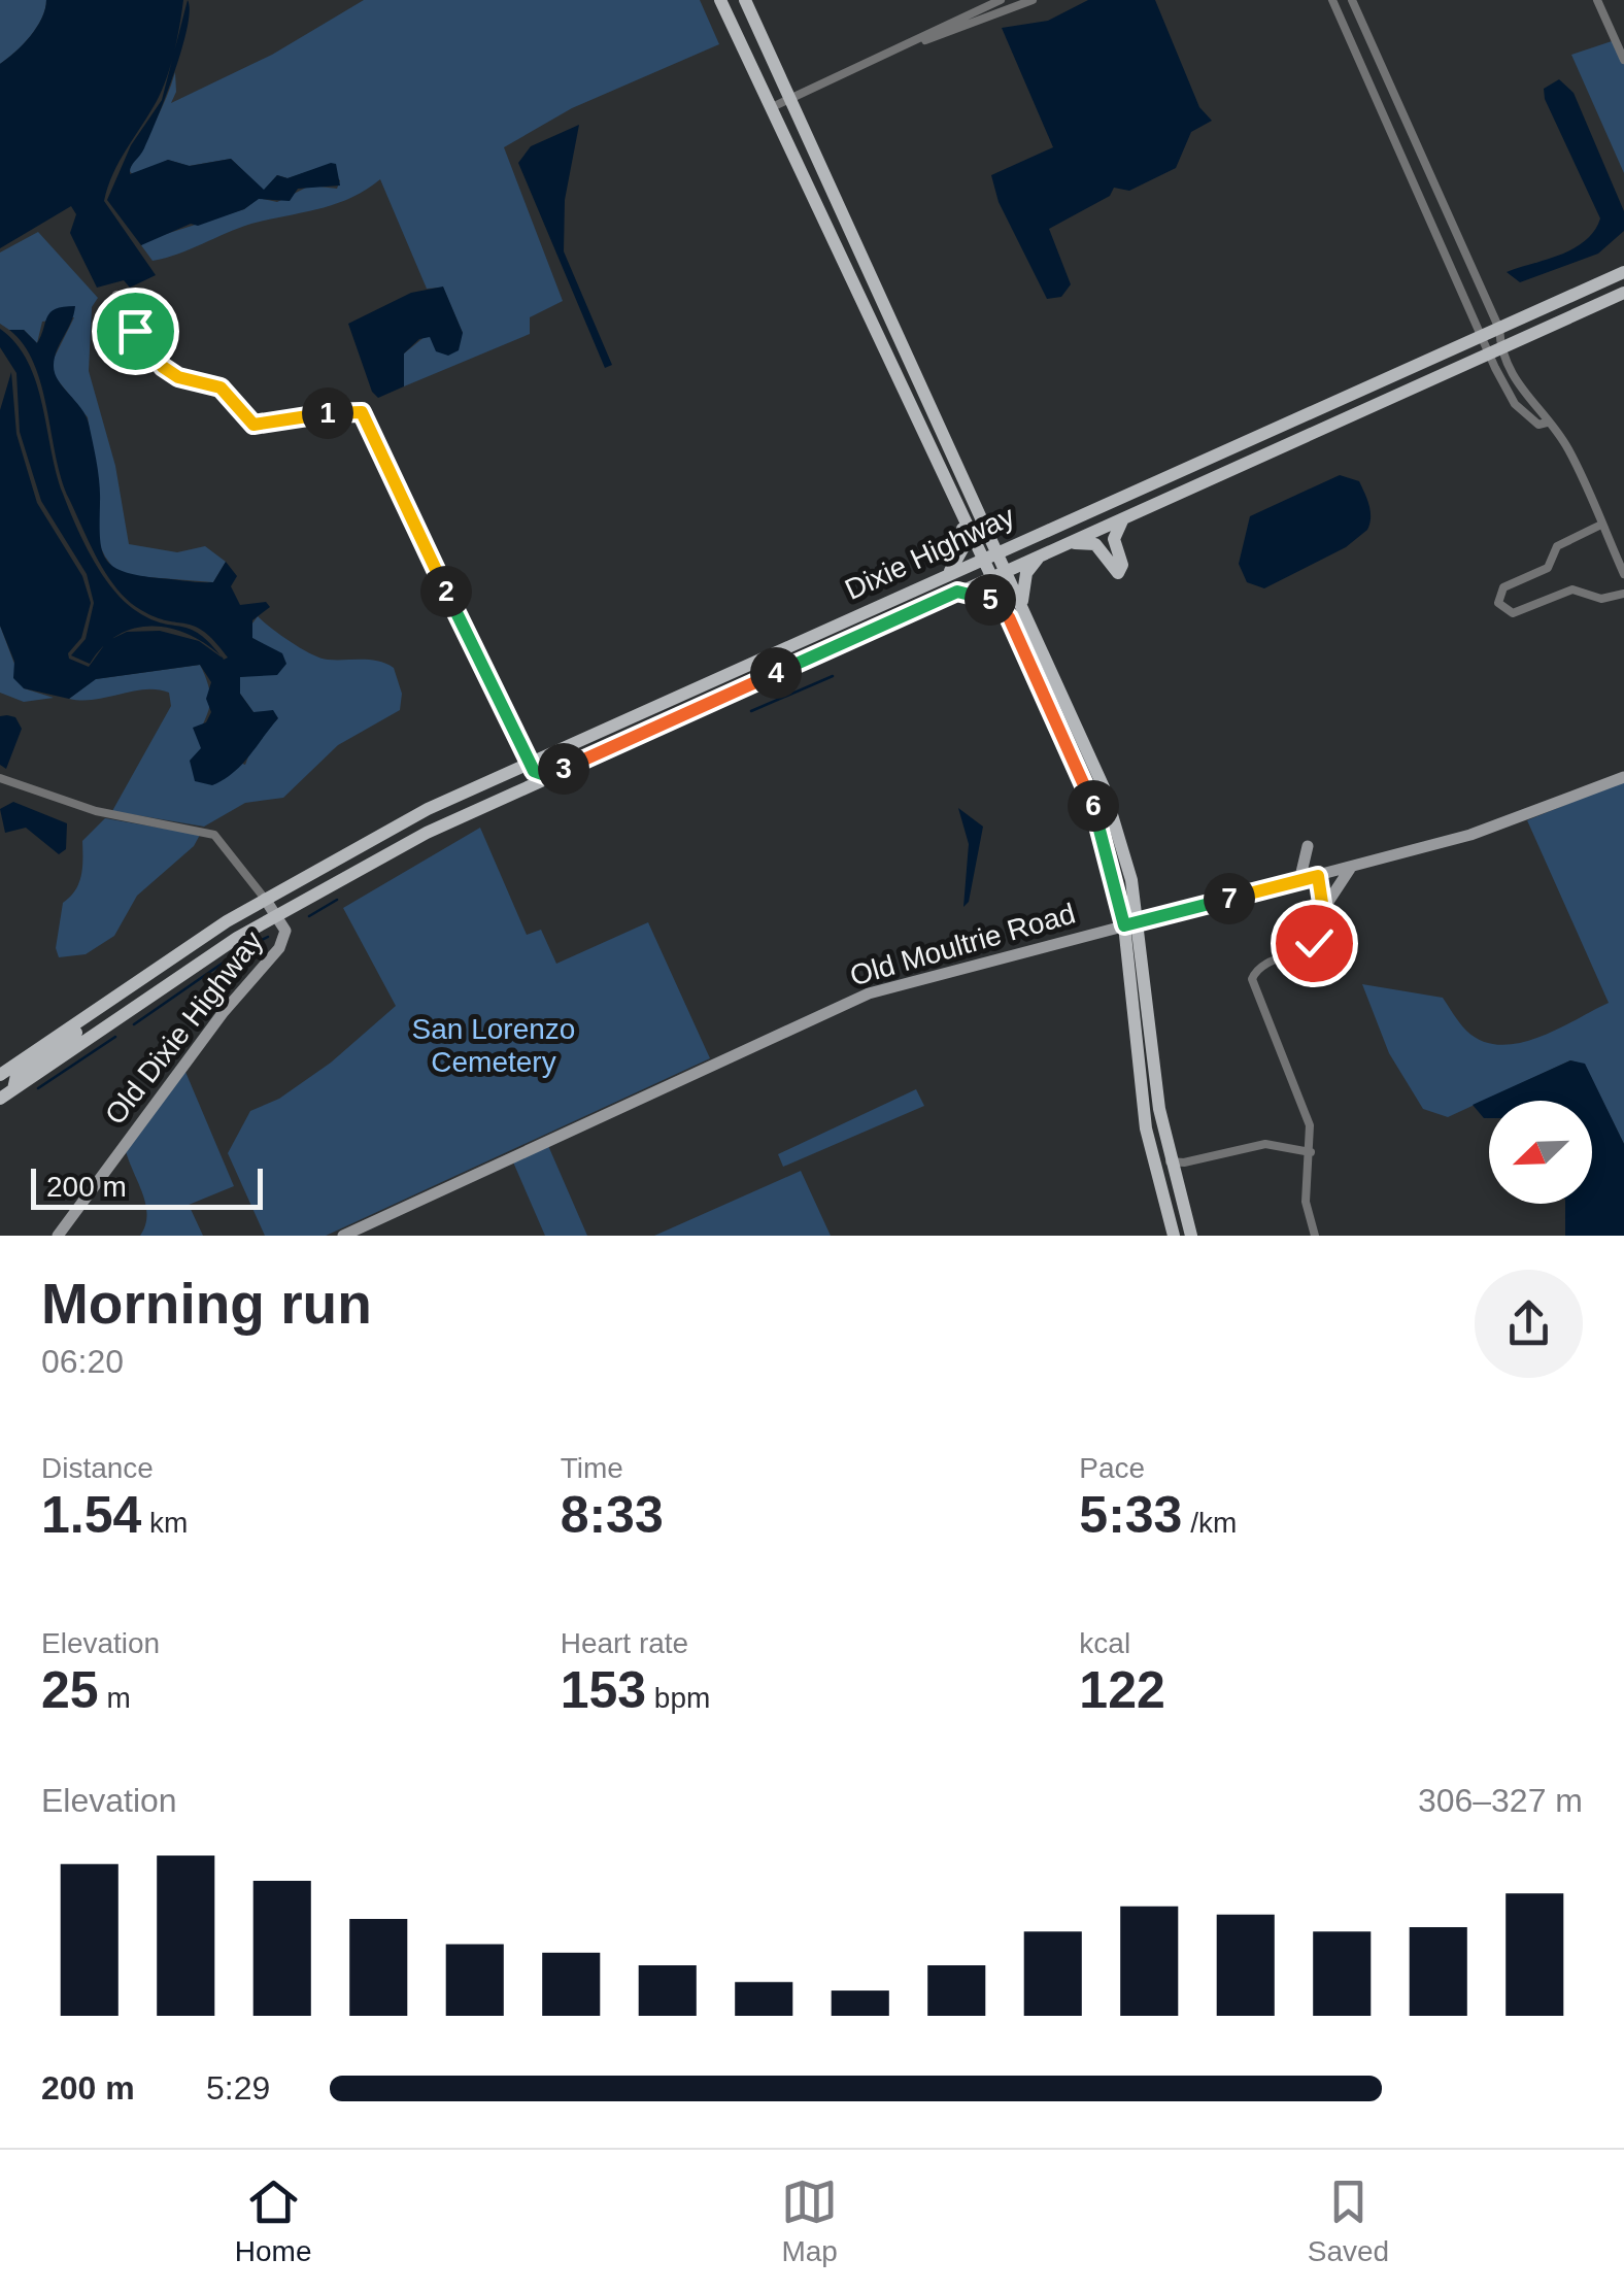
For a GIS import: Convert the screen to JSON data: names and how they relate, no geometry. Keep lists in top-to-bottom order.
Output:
{
  "streets": {
    "main road": ["Dixie Highway", "Old Moultrie Road", "Old Dixie Highway"]
  },
  "crossings": [
    ["Dixie Highway", "Old Dixie Highway"]
  ],
  "parks": ["San Lorenzo Cemetery"],
  "scale_bar": "200 m",
  "north": "bottom left",
  "page": {
    "pins": [
      "1",
      "2",
      "5",
      "4",
      "3",
      "6",
      "7"
    ],
    "scale": "200 m",
    "heading": ["Morning run", "06:20"],
    "stats": [
      ["Distance", "1.54 km"],
      ["Time", "8:33"],
      ["Pace", "5:33 /km"],
      ["Elevation", "25 m"],
      ["Heart rate", "153 bpm"],
      ["kcal", "122"]
    ],
    "chart": ["Elevation", "306–327 m"],
    "list": [
      {
        "name": "200 m",
        "note": "5:29"
      }
    ],
    "tabs": ["Home", "Map", "Saved"]
  }
}
